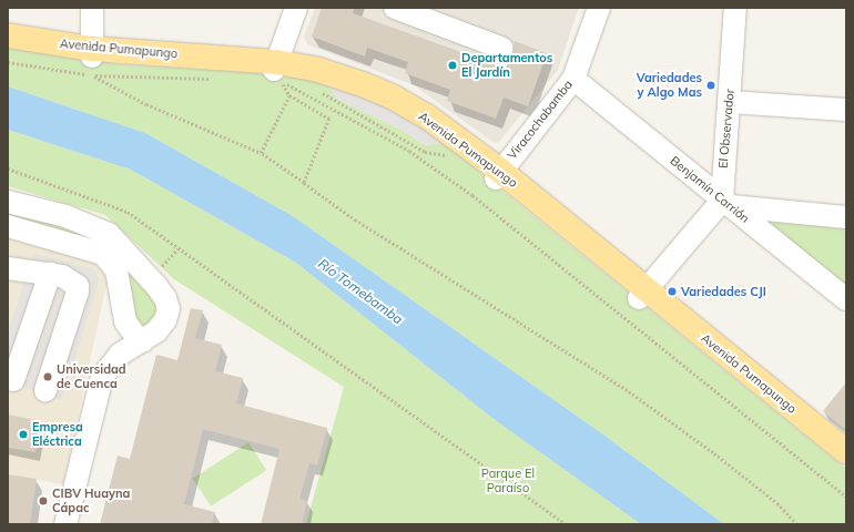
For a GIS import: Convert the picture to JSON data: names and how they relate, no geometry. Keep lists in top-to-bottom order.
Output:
{
  "streets": {
    "main road": ["Avenida Pumapungo"],
    "street": ["Viracochabamba", "El Observador", "Benjamín Carrión"]
  },
  "crossings": [
    ["Avenida Pumapungo", "Viracochabamba"],
    ["Viracochabamba", "Benjamín Carrión"],
    ["El Observador", "Benjamín Carrión"]
  ],
  "water": ["Río Tomebamba"],
  "parks": ["Parque El Paraíso"],
  "places": [
    "Departamentos El Jardín",
    "Variedades y Algo Mas",
    "Variedades CJI",
    "Universidad de Cuenca",
    "Empresa Eléctrica",
    "CIBV Huayna Cápac"
  ]
}
